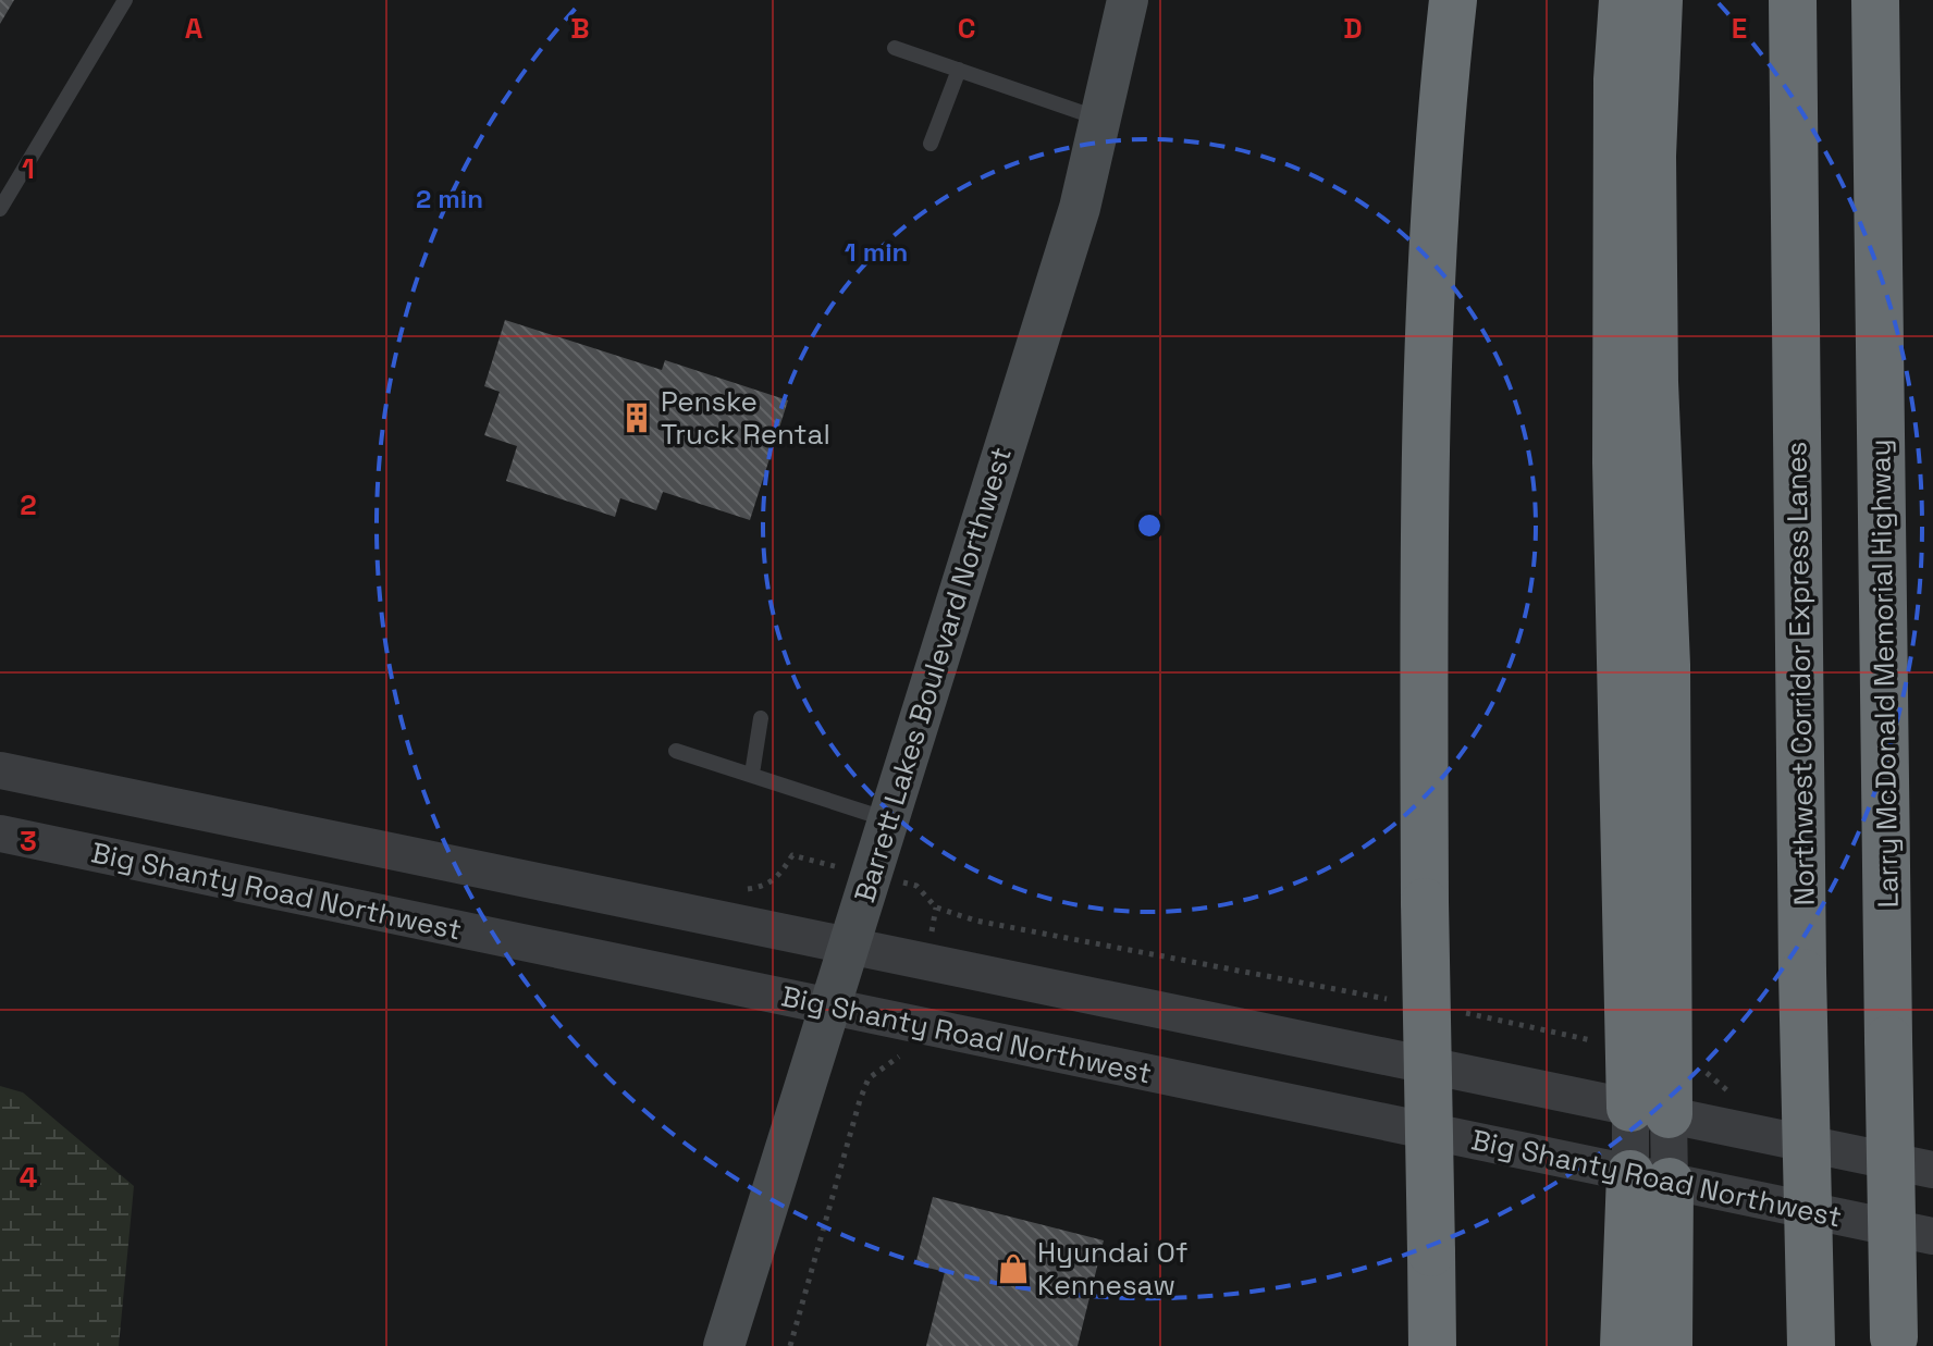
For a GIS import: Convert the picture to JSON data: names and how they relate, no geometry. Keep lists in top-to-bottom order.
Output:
{
  "streets": {
    "highway": ["Northwest Corridor Express Lanes", "Larry McDonald Memorial Highway"],
    "main road": ["Barrett Lakes Boulevard Northwest"],
    "street": ["Big Shanty Road Northwest"]
  },
  "crossings": [
    ["Barrett Lakes Boulevard Northwest", "Big Shanty Road Northwest"]
  ],
  "places": {
    "building": ["Penske Truck Rental"],
    "shop": ["Hyundai Of Kennesaw"]
  },
  "grid": {
    "columns": [
      "A",
      "B",
      "C",
      "D",
      "E"
    ],
    "rows": [
      "1",
      "2",
      "3",
      "4"
    ]
  },
  "rings": ["2 min", "1 min"]
}
